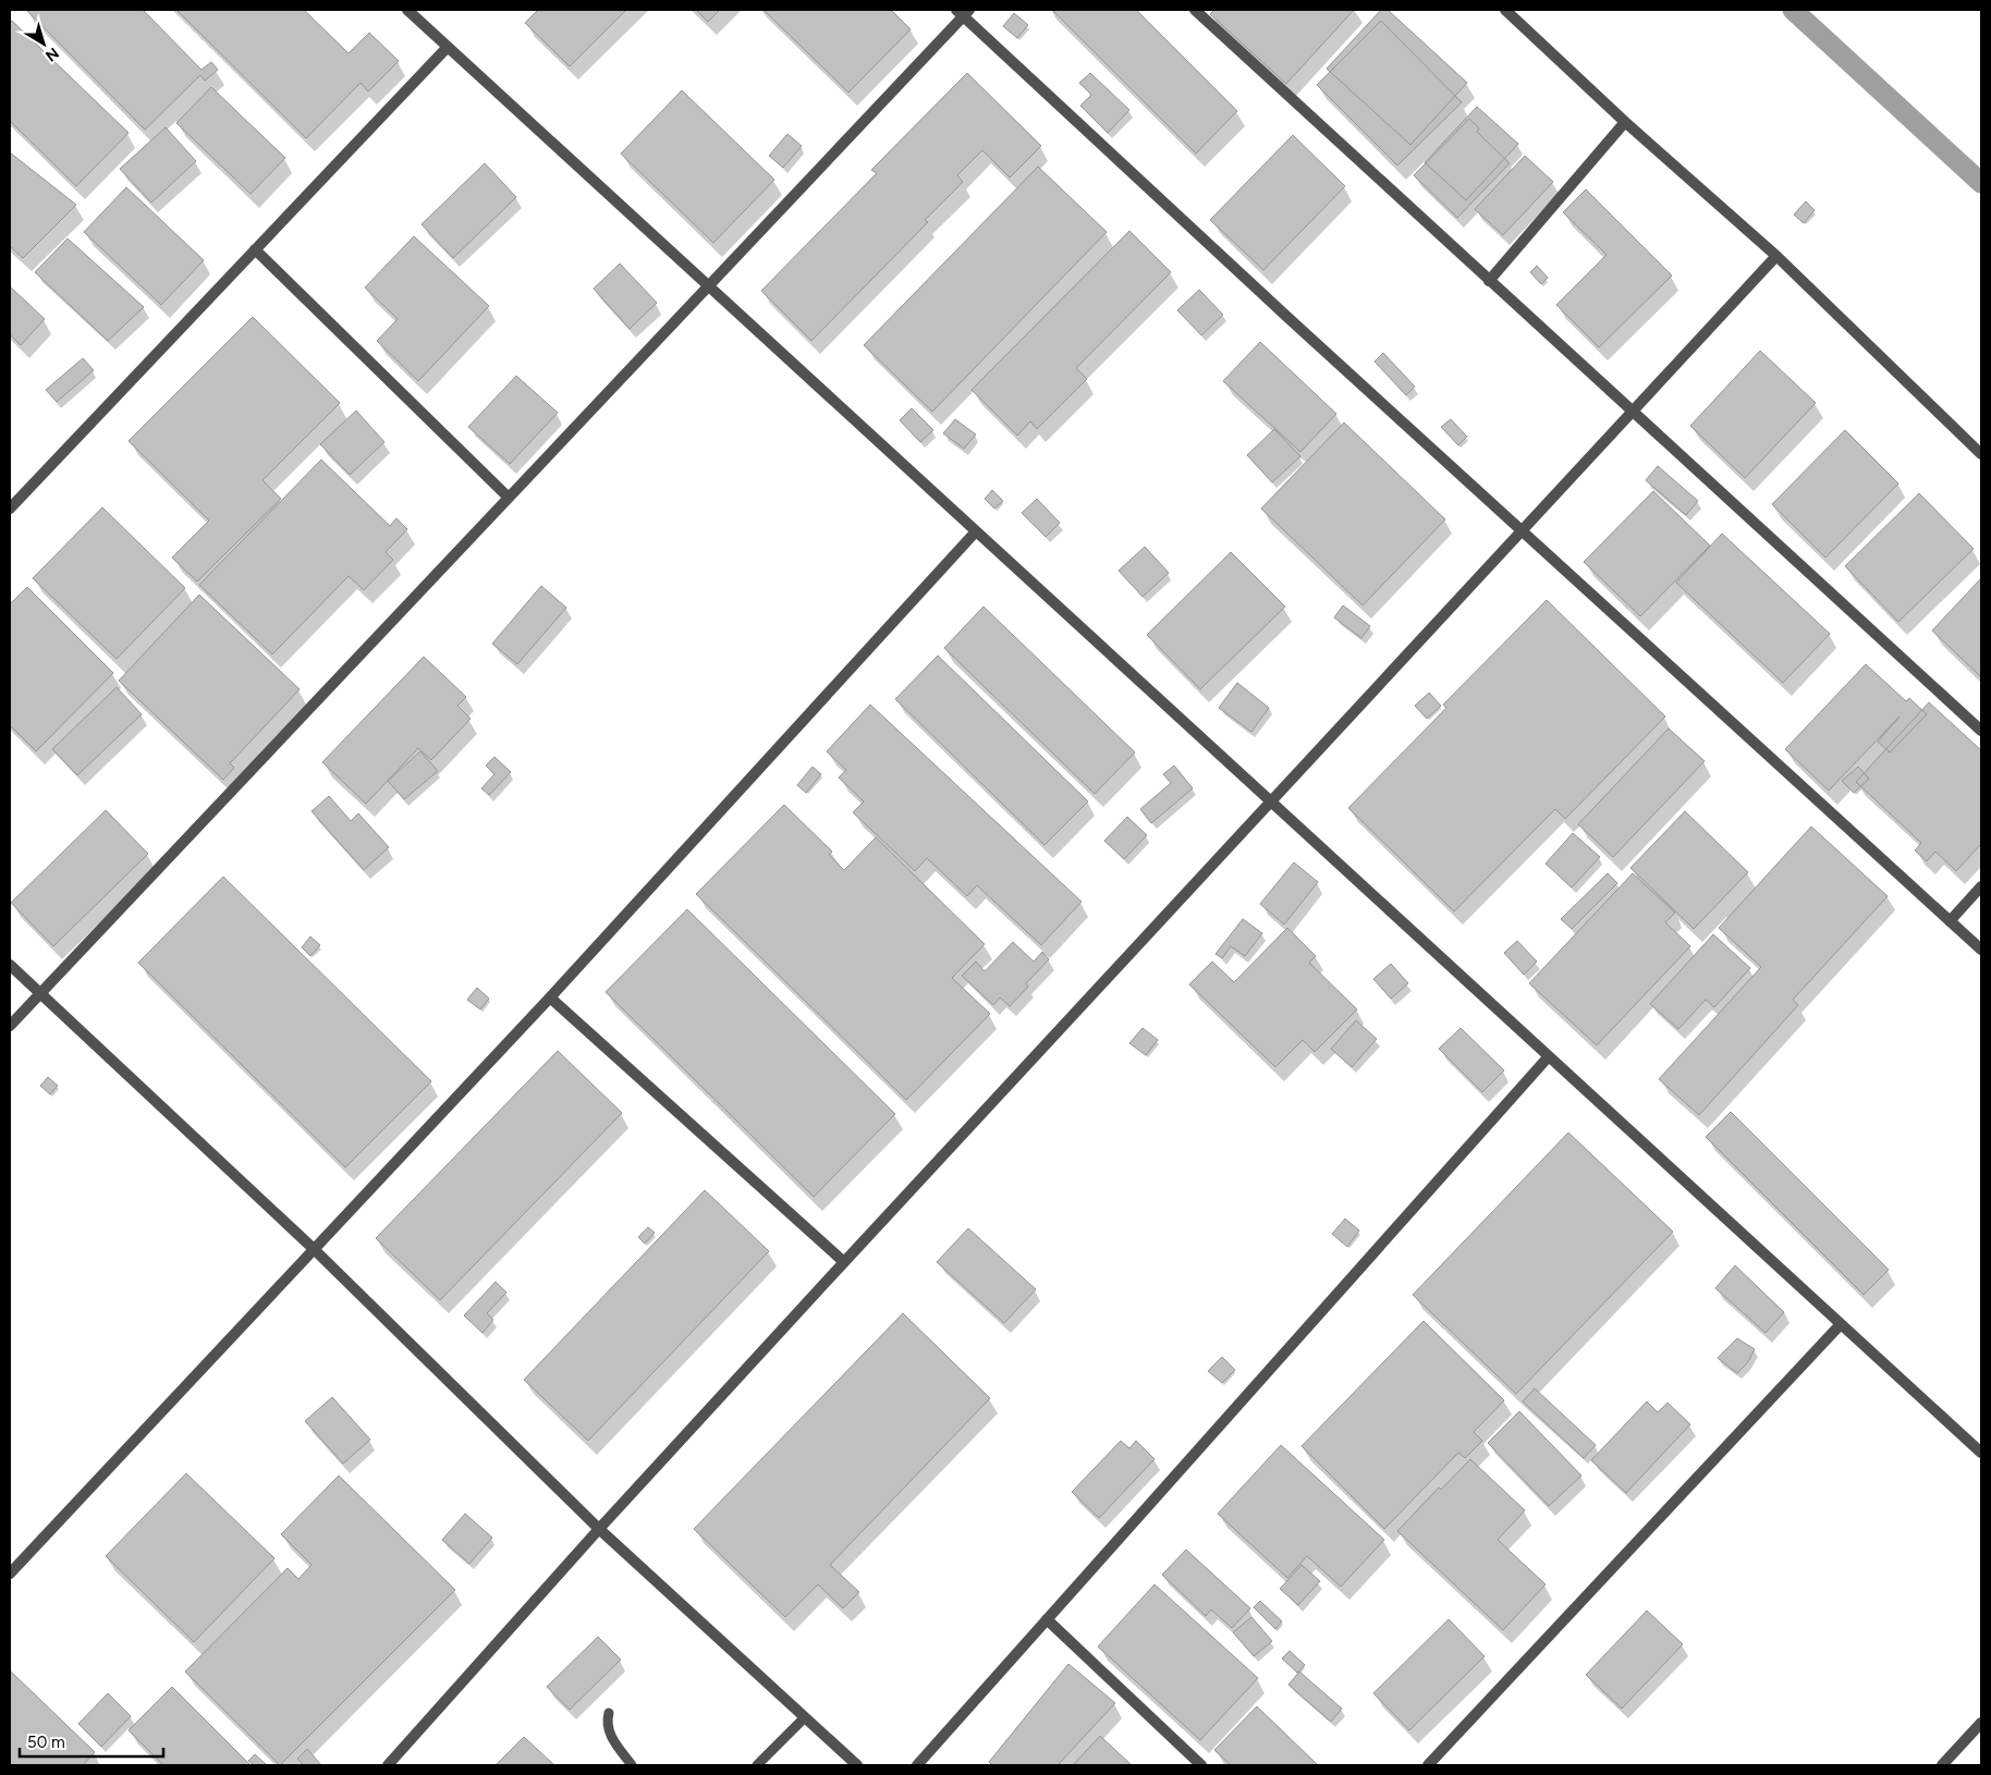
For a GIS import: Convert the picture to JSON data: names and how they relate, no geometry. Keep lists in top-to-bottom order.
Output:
{
  "scale_bar": "50 m",
  "north": "bottom right"
}
